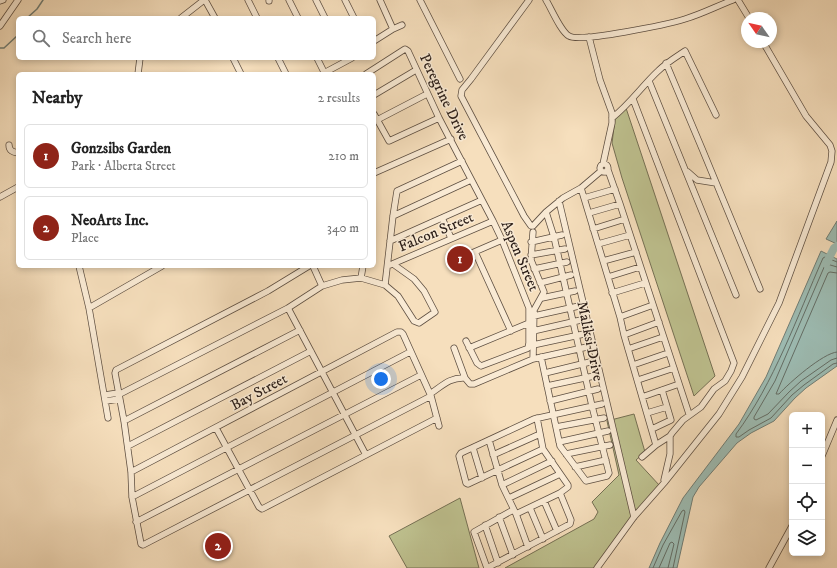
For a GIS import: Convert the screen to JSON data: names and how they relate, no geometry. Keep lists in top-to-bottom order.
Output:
{
  "streets": {
    "street": [
      "Peregrine Drive",
      "Falcon Street",
      "Aspen Street",
      "Maliksi Drive",
      "Bay Street"
    ]
  },
  "crossings": [
    ["Peregrine Drive", "Aspen Street"],
    ["Falcon Street", "Aspen Street"]
  ],
  "north": "top left",
  "page": {
    "search": "Search here",
    "heading": ["Nearby", "2 results"],
    "list": [
      {
        "mark": "1",
        "name": "Gonzsibs Garden",
        "note": "Park · Alberta Street",
        "value": "210 m"
      },
      {
        "mark": "2",
        "name": "NeoArts Inc.",
        "note": "Place",
        "value": "340 m"
      }
    ],
    "pins": ["1", "2"],
    "map_buttons": ["+", "−"]
  }
}
